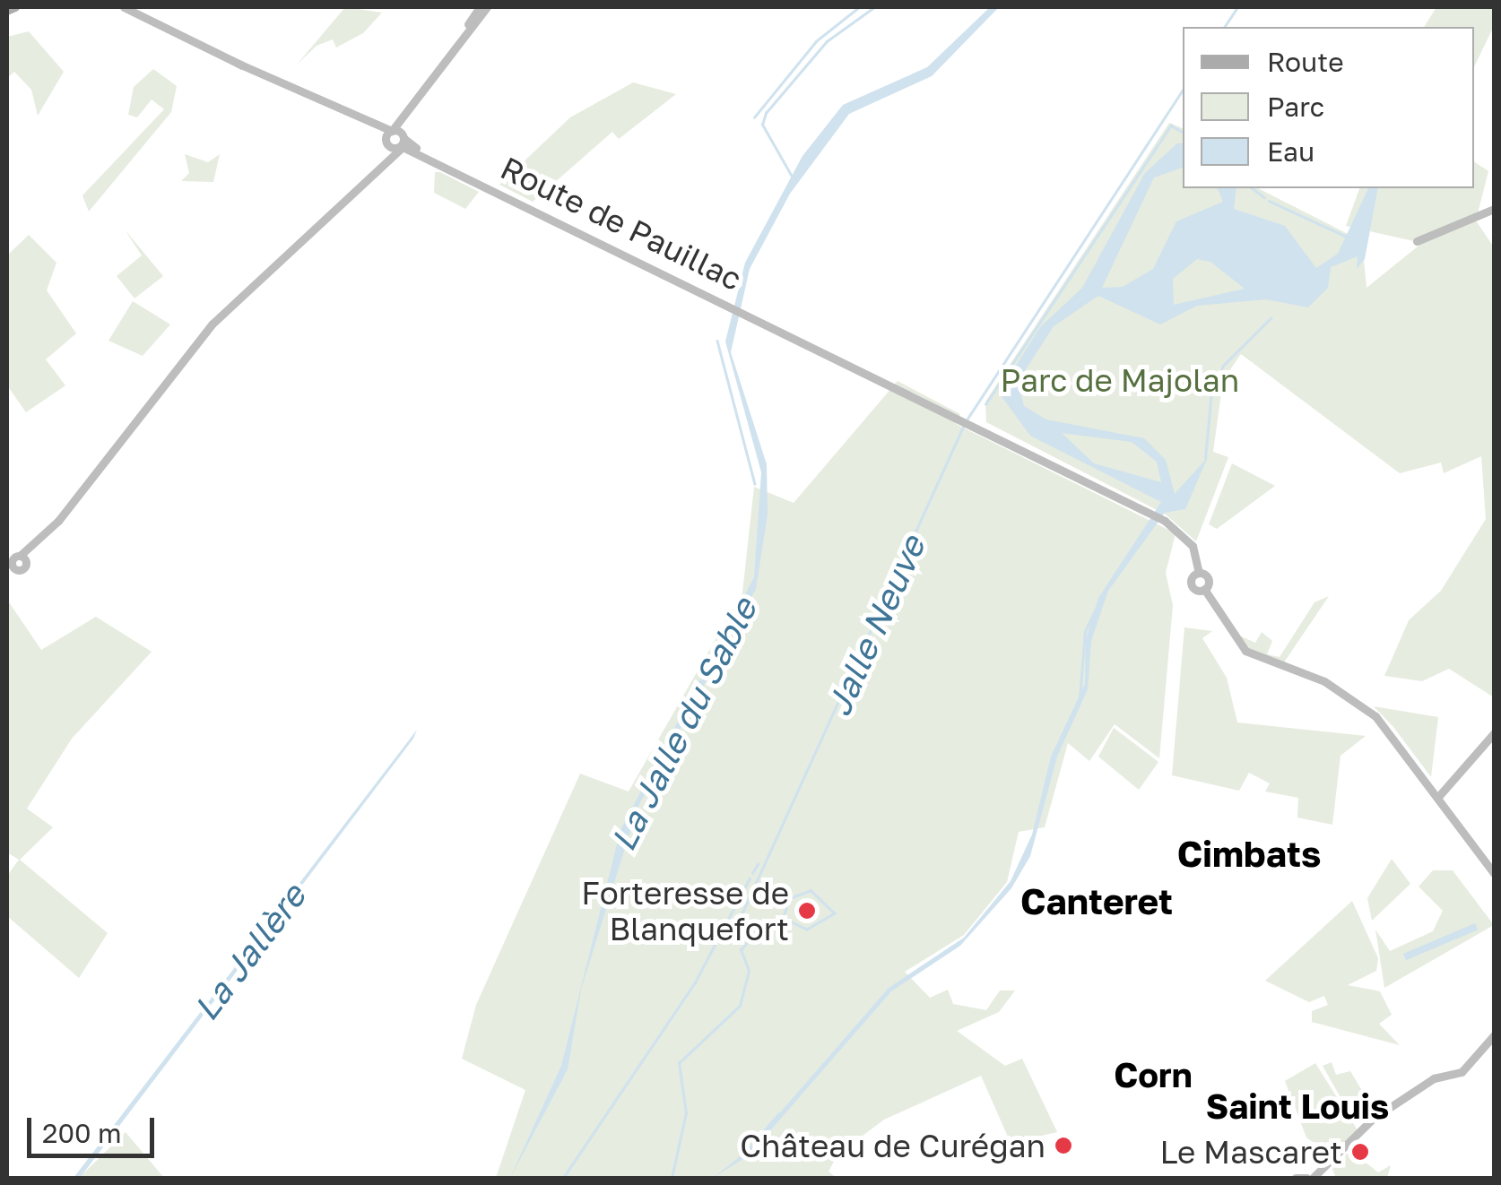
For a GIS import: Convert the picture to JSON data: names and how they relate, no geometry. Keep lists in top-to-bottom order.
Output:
{
  "streets": {
    "main road": ["Route de Pauillac"]
  },
  "districts": [
    "Cimbats",
    "Canteret",
    "Corn",
    "Saint Louis"
  ],
  "water": ["Jalle Neuve", "La Jalle du Sable", "La Jallère"],
  "parks": ["Parc de Majolan"],
  "places": ["Forteresse de Blanquefort", "Château de Curégan", "Le Mascaret"],
  "legend": ["Route", "Parc", "Eau"],
  "scale_bar": "200 m"
}
